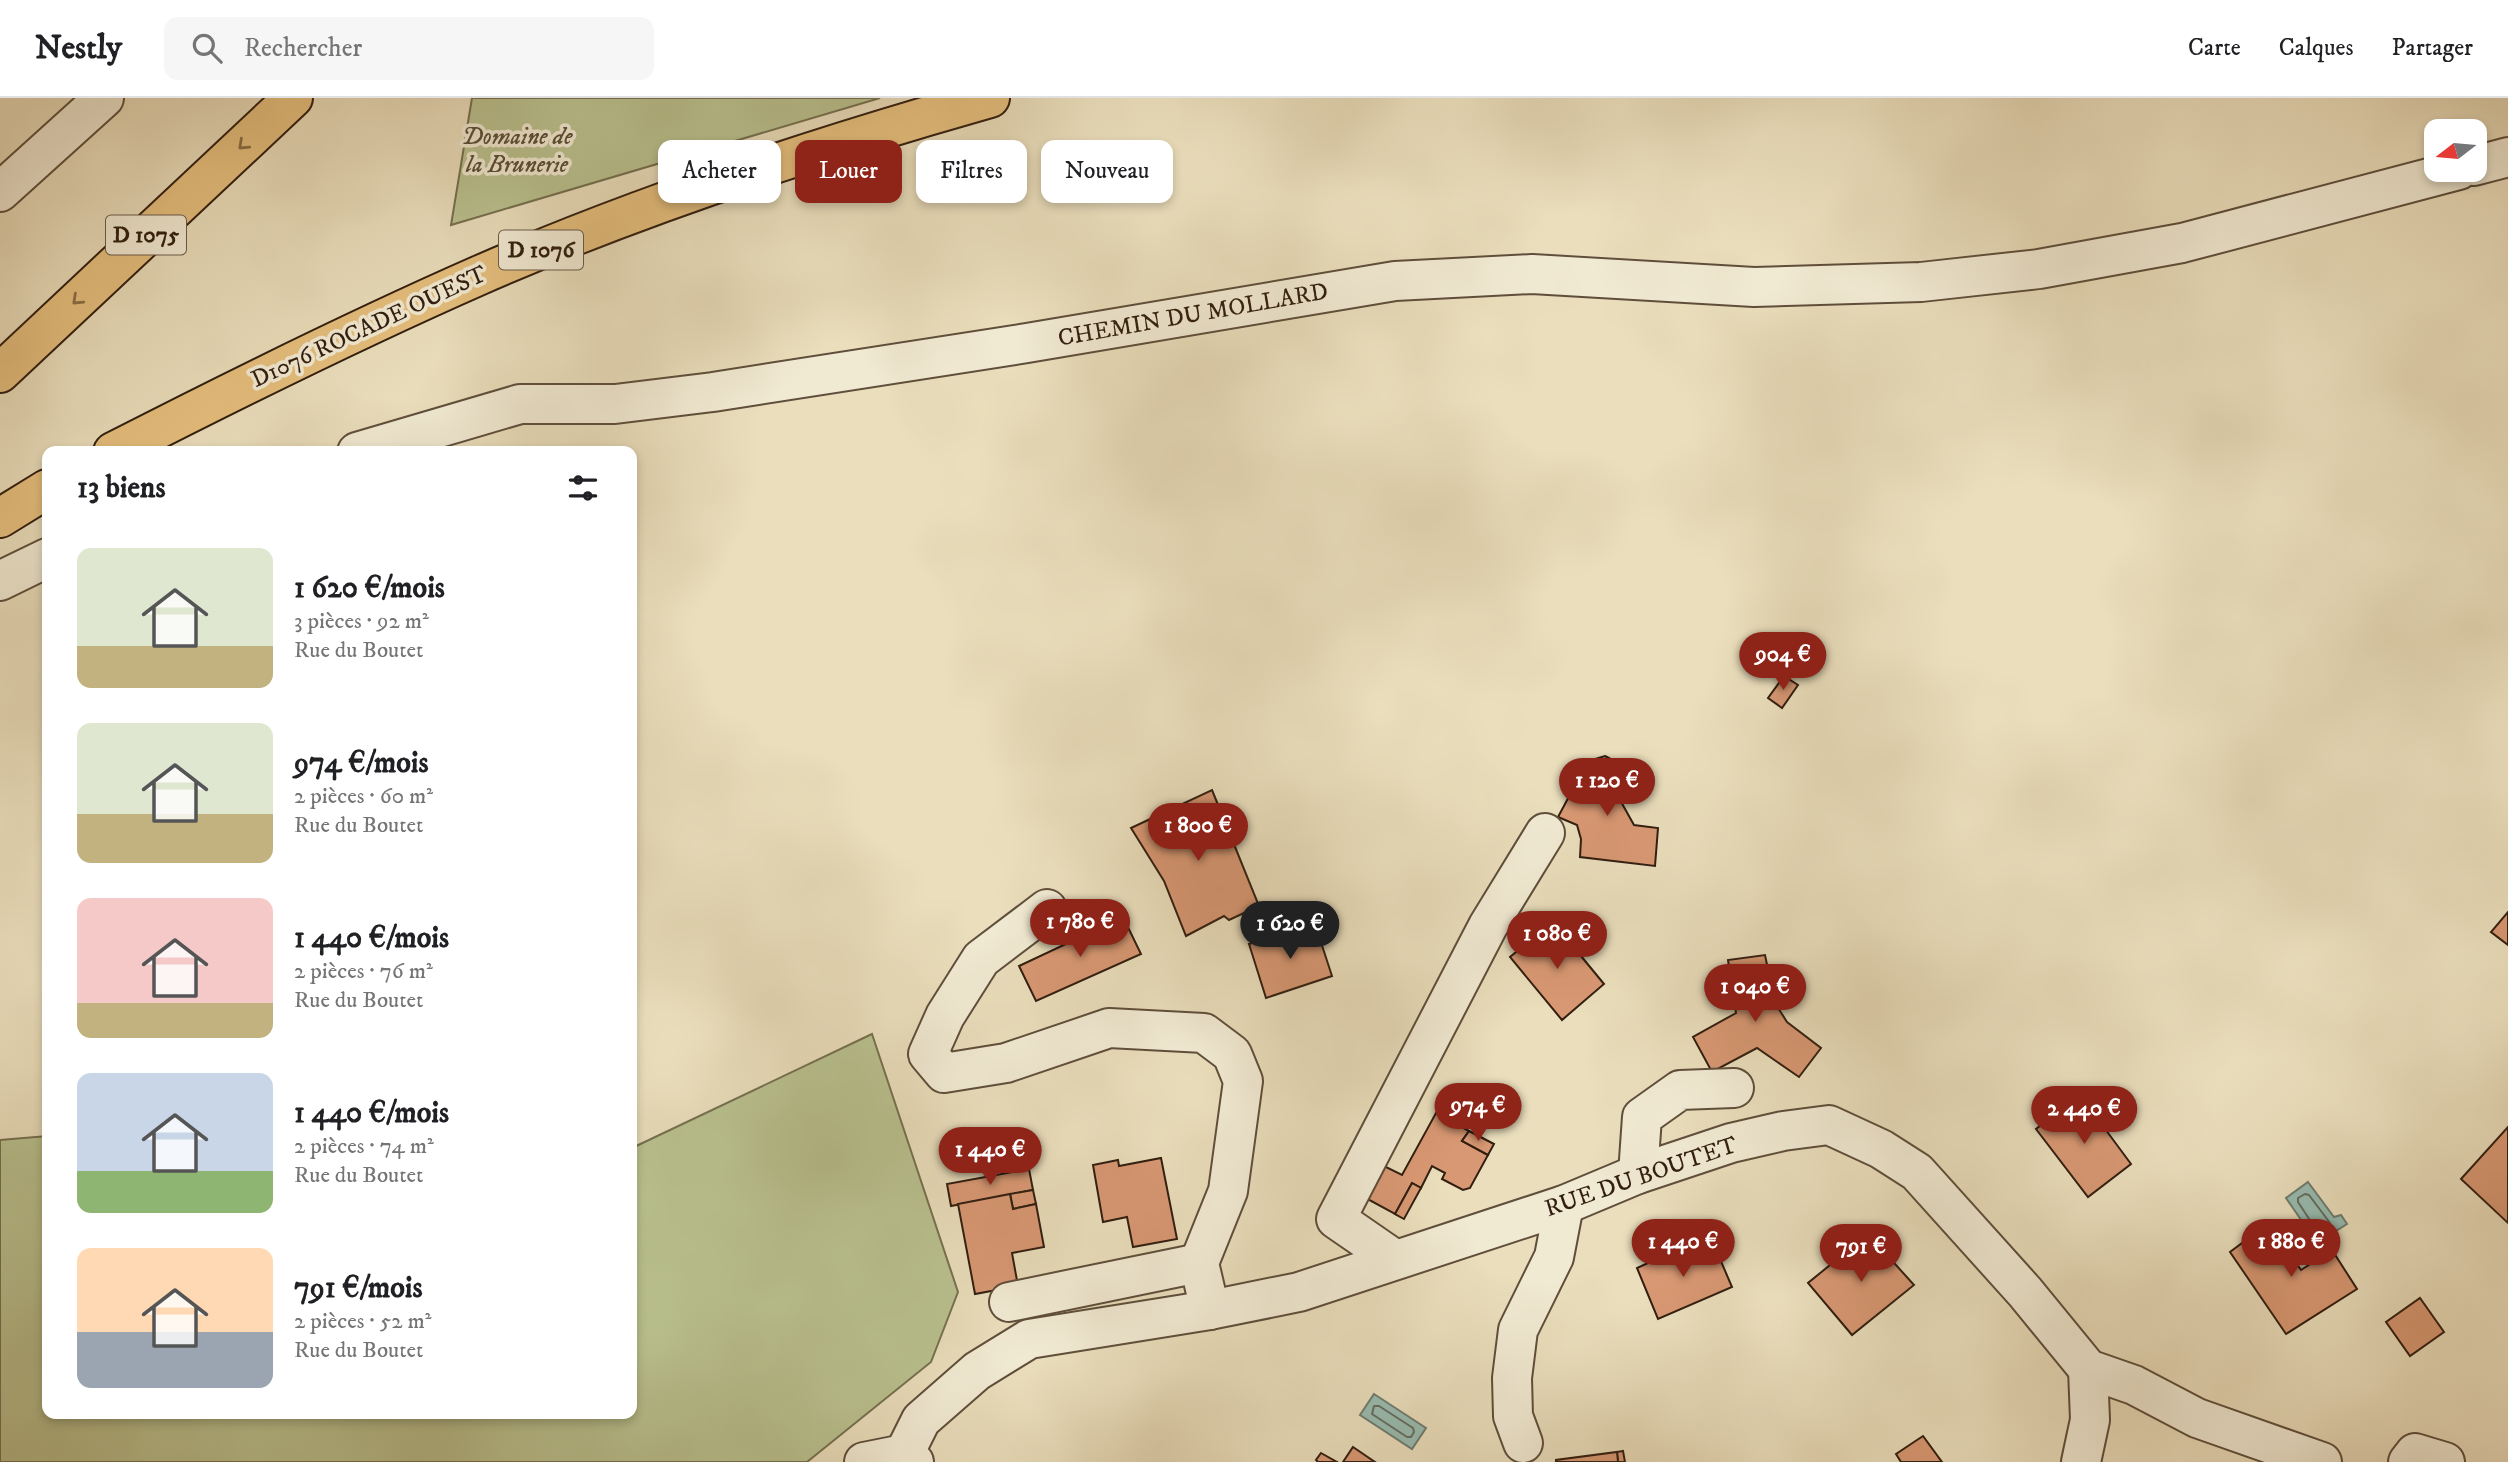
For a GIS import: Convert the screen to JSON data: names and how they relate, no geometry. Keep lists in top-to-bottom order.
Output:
{
  "streets": {
    "main road": ["D 1075", "D 1076", "D1076 ROCADE OUEST"],
    "street": ["CHEMIN DU MOLLARD", "RUE DU BOUTET"]
  },
  "parks": ["Domaine de la Brunerie"],
  "north": "left",
  "page": {
    "header": "Nestly",
    "search": "Rechercher",
    "nav": ["Carte", "Calques", "Partager"],
    "chip": [
      "Acheter",
      "Louer",
      "Filtres",
      "Nouveau"
    ],
    "heading": "13 biens",
    "list": [
      {
        "name": "1 620 €/mois",
        "note": "3 pièces · 92 m² · Rue du Boutet"
      },
      {
        "name": "974 €/mois",
        "note": "2 pièces · 60 m² · Rue du Boutet"
      },
      {
        "name": "1 440 €/mois",
        "note": "2 pièces · 76 m² · Rue du Boutet"
      },
      {
        "name": "1 440 €/mois",
        "note": "2 pièces · 74 m² · Rue du Boutet"
      },
      {
        "name": "791 €/mois",
        "note": "2 pièces · 52 m² · Rue du Boutet"
      }
    ],
    "price": [
      "904 €",
      "1 120 €",
      "1 800 €",
      "1 780 €",
      "1 620 €",
      "1 080 €",
      "1 040 €",
      "974 €",
      "2 440 €",
      "1 440 €",
      "1 440 €",
      "1 880 €",
      "791 €"
    ]
  }
}
